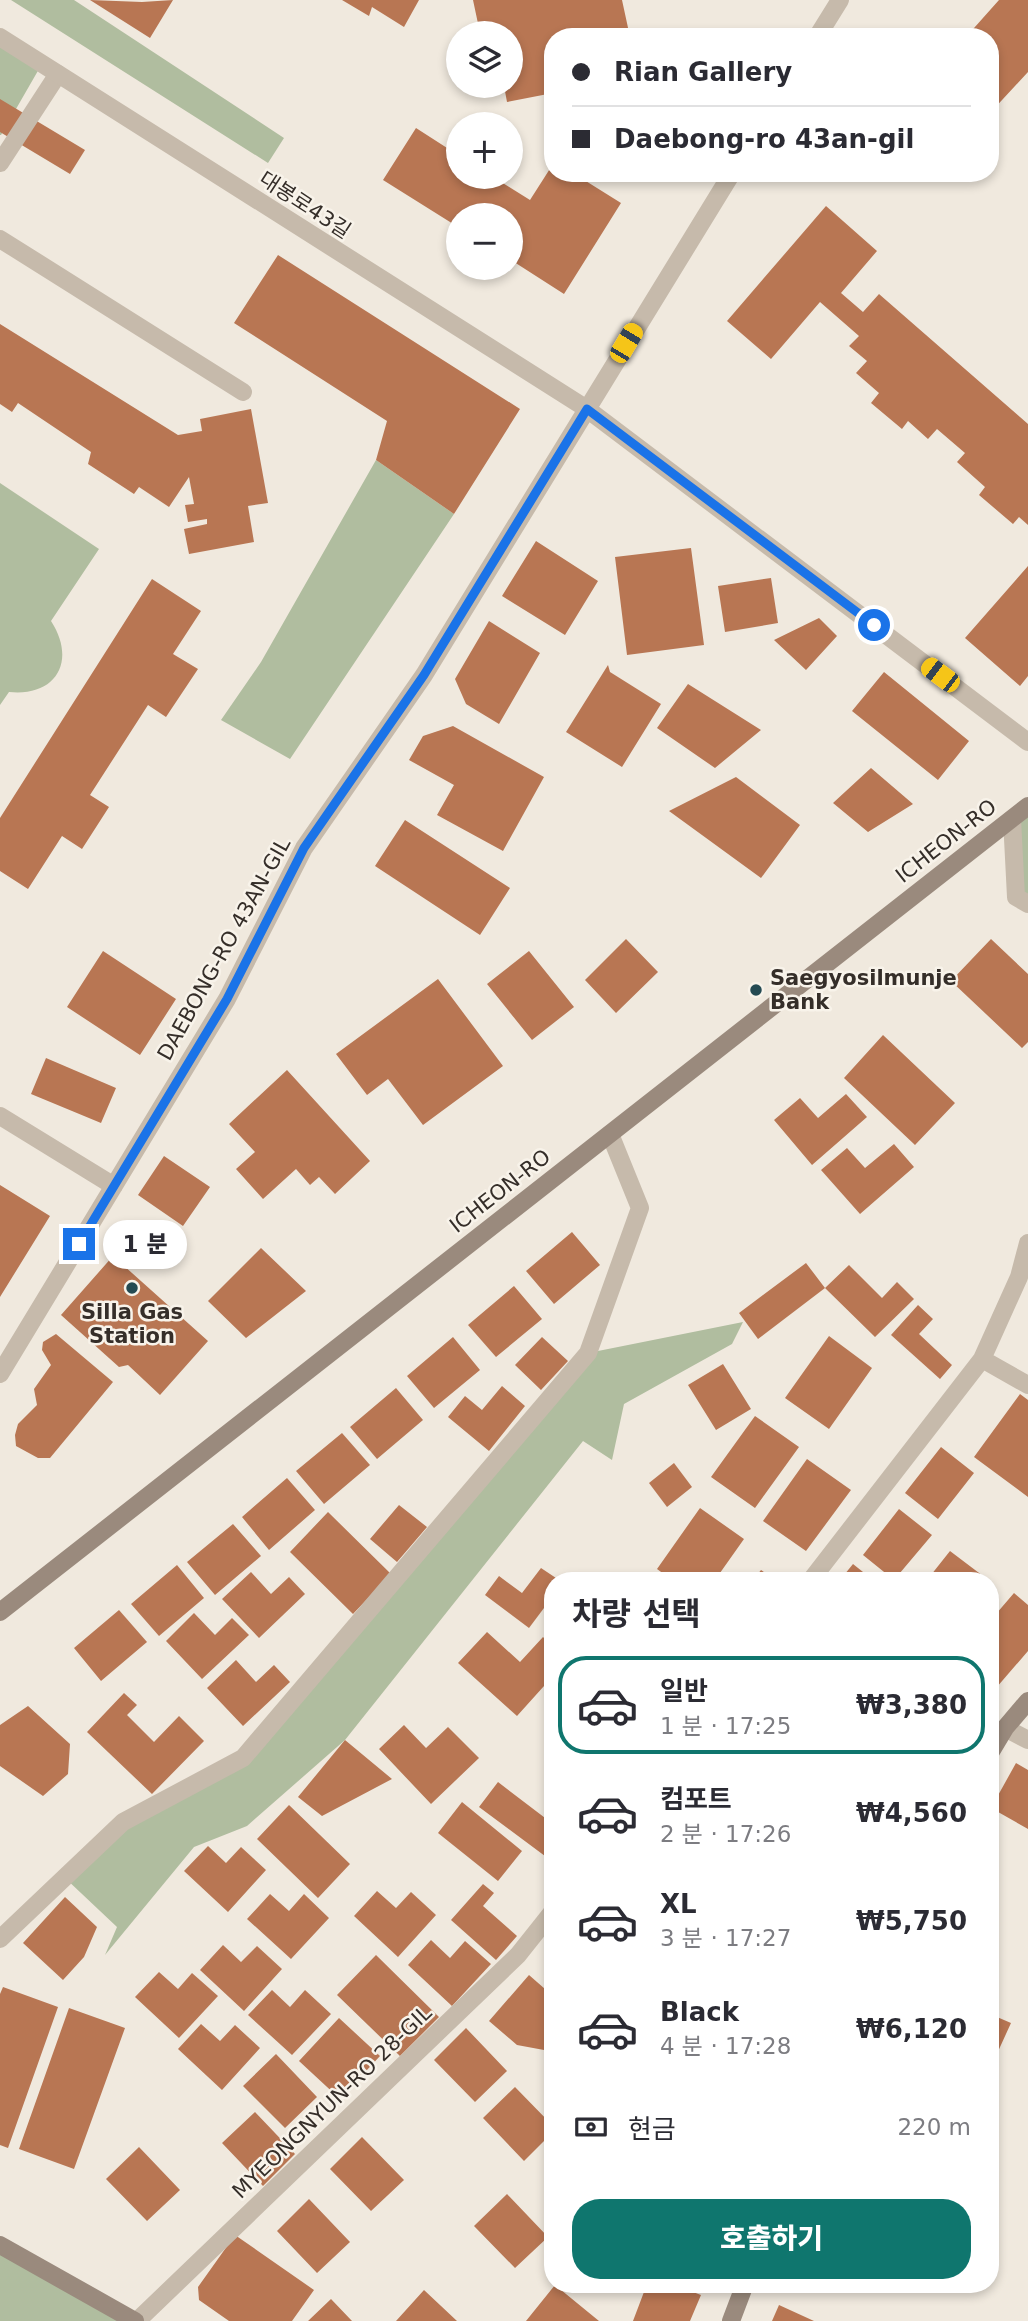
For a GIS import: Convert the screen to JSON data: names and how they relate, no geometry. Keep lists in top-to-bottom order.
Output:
{
  "streets": {
    "main road": ["ICHEON-RO"],
    "street": ["대봉로43길", "DAEBONG-RO 43AN-GIL", "MYEONGNYUN-RO 28-GIL"]
  },
  "crossings": [
    ["대봉로43길", "DAEBONG-RO 43AN-GIL"]
  ],
  "places": ["Saegyosilmunje Bank", "Silla Gas Station"],
  "page": {
    "map_buttons": ["+", "−"],
    "banner": ["Rian Gallery", "Daebong-ro 43an-gil"],
    "bubble": "1 분",
    "heading": "차량 선택",
    "list": [
      {
        "name": "일반",
        "note": "1 분 · 17:25",
        "value": "₩3,380"
      },
      {
        "name": "컴포트",
        "note": "2 분 · 17:26",
        "value": "₩4,560"
      },
      {
        "name": "XL",
        "note": "3 분 · 17:27",
        "value": "₩5,750"
      },
      {
        "name": "Black",
        "note": "4 분 · 17:28",
        "value": "₩6,120"
      }
    ],
    "pay": ["현금", "220 m"],
    "buttons": "호출하기"
  }
}
